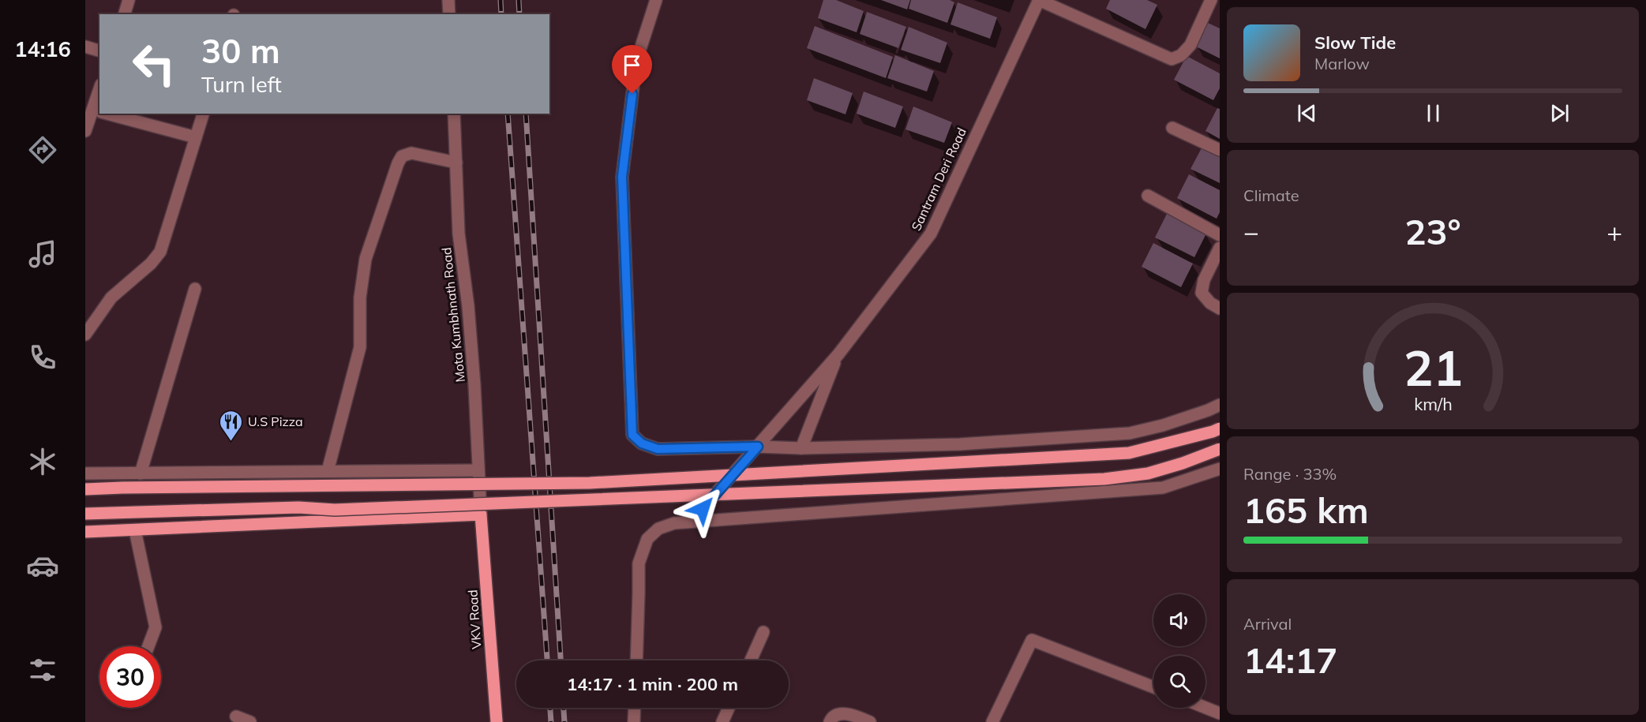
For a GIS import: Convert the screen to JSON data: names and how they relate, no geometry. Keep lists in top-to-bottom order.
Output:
{
  "streets": {
    "main road": ["VKV Road"],
    "street": ["Santram Deri Road", "Mota Kumbhnath Road"]
  },
  "crossings": [
    ["Mota Kumbhnath Road", "VKV Road"]
  ],
  "places": {
    "restaurant": ["U.S Pizza"]
  },
  "page": {
    "tabs": "14:16",
    "turn": ["30 m", "Turn left"],
    "song": ["Slow Tide", "Marlow"],
    "tile": [
      "Climate",
      ["Range · 33%", "165 km"],
      ["Arrival", "14:17"]
    ],
    "heat": ["−", "23°", "+"],
    "limit": "30",
    "trip": "14:17 · 1 min · 200 m",
    "gauge": ["21", "km/h"]
  }
}
